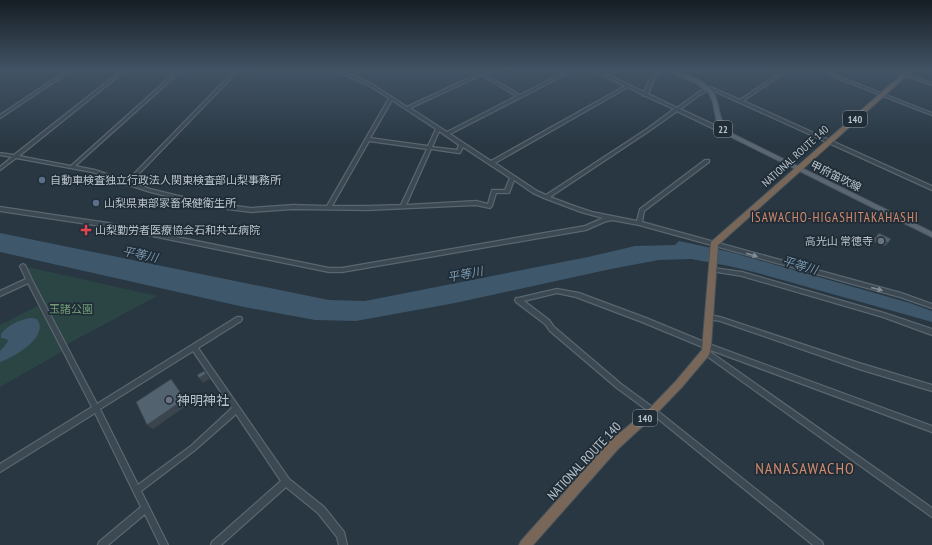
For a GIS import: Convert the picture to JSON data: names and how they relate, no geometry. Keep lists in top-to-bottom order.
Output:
{
  "streets": {
    "highway": ["140", "NATIONAL ROUTE 140"],
    "main road": ["22", "甲府笛吹線"]
  },
  "crossings": [
    ["NATIONAL ROUTE 140", "甲府笛吹線"]
  ],
  "districts": ["ISAWACHO-HIGASHITAKAHASHI", "NANASAWACHO"],
  "water": ["平等川"],
  "parks": ["玉諸公園"],
  "places": {
    "other": [
      "自動車検査独立行政法人関東検査部山梨事務所",
      "山梨県東部家畜保健衛生所",
      "高光山 常徳寺",
      "神明神社"
    ],
    "health": ["山梨勤労者医療協会石和共立病院"]
  }
}
